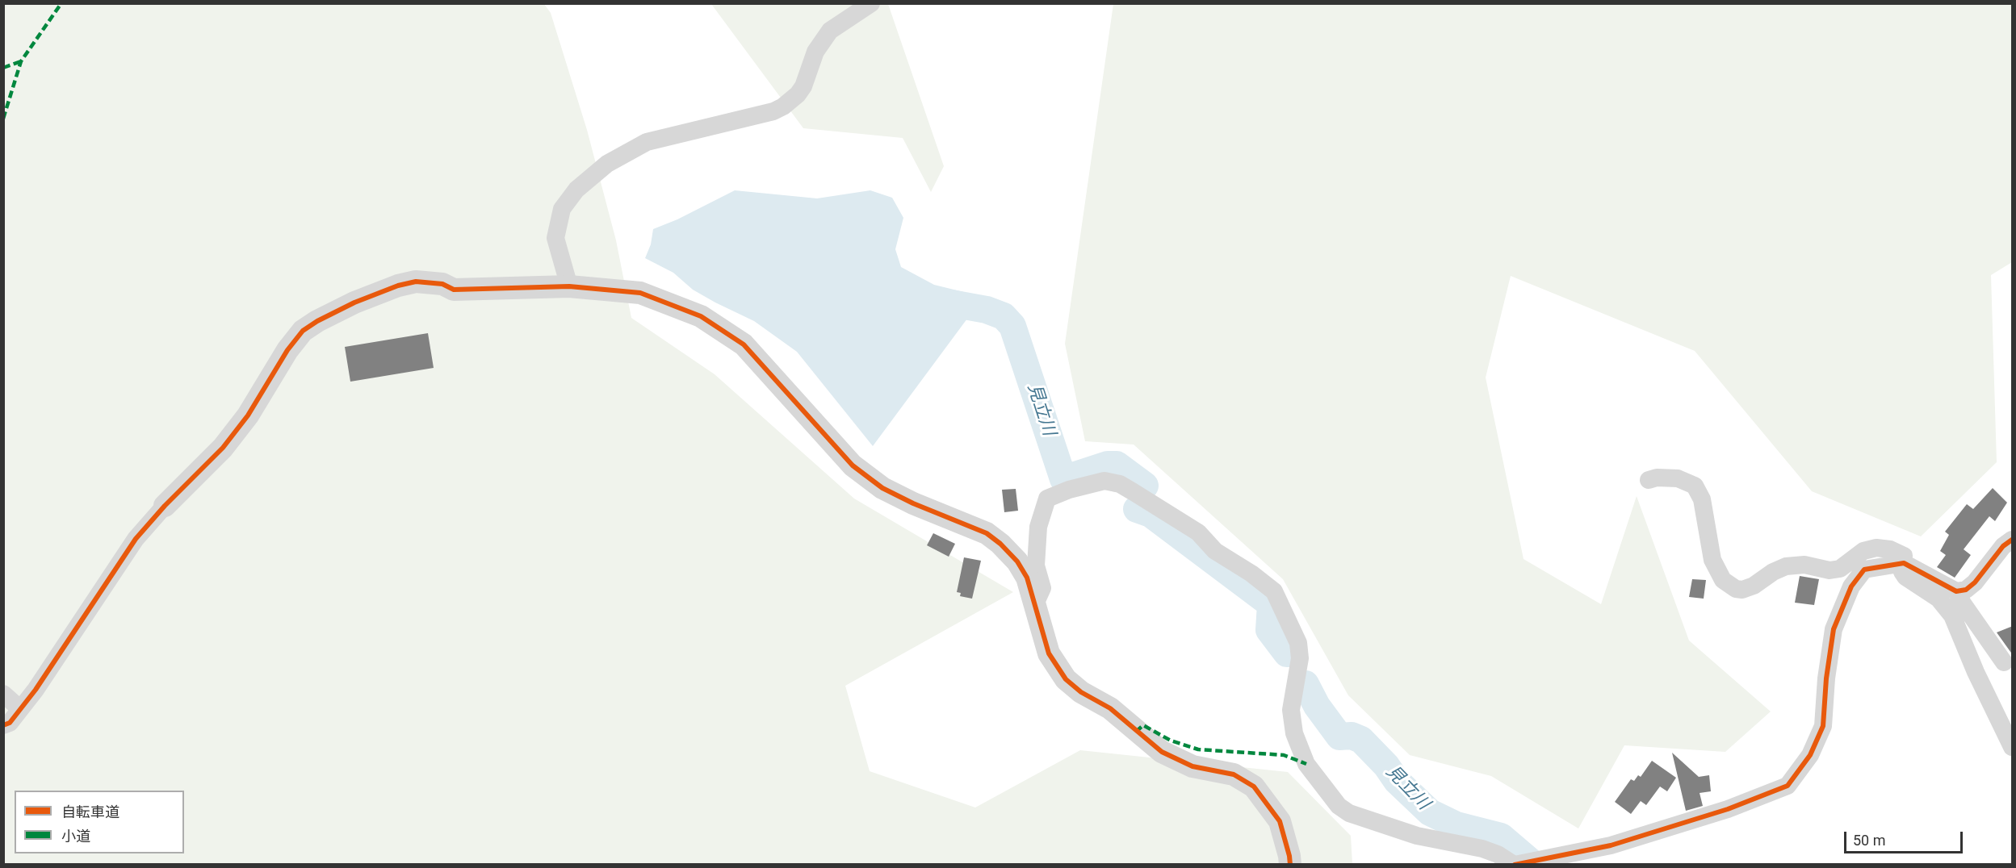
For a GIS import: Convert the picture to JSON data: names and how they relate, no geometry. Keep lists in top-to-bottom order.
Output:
{
  "water": ["見立川"],
  "legend": ["自転車道", "小道"],
  "scale_bar": "50 m"
}
